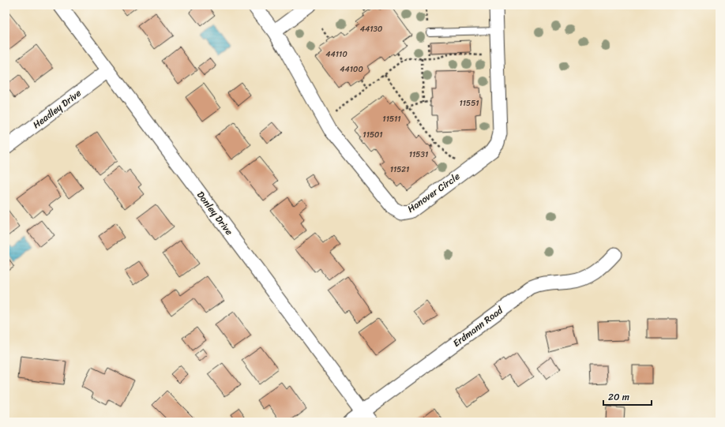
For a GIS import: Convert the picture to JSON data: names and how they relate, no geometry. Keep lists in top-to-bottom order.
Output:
{
  "streets": {
    "street": [
      "Headley Drive",
      "Hanover Circle",
      "Donley Drive",
      "Erdmann Road"
    ]
  },
  "crossings": [
    ["Headley Drive", "Donley Drive"],
    ["Donley Drive", "Erdmann Road"]
  ],
  "house_numbers": [
    "44130",
    "44110",
    "44100",
    "11551",
    "11511",
    "11501",
    "11531",
    "11521"
  ],
  "scale_bar": "20 m"
}
